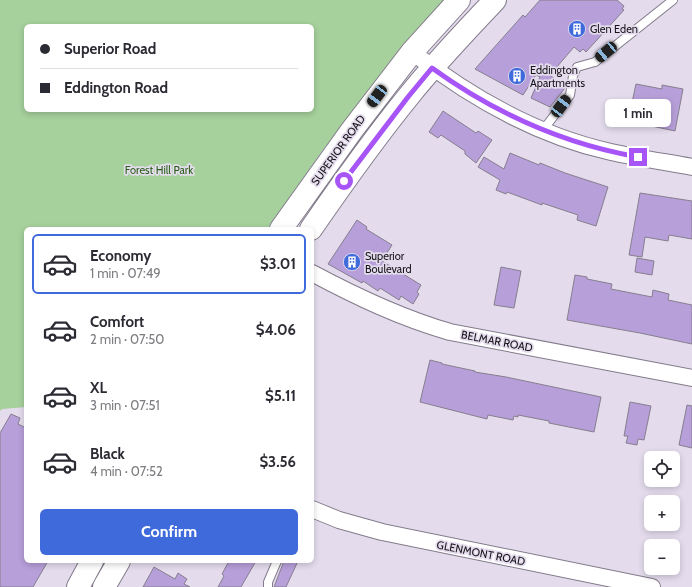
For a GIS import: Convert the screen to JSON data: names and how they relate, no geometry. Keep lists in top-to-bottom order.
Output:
{
  "streets": {
    "main road": ["SUPERIOR ROAD"],
    "street": ["BELMAR ROAD", "GLENMONT ROAD"]
  },
  "parks": ["Forest Hill Park"],
  "places": {
    "building": ["Glen Eden", "Eddington Apartments", "Superior Boulevard"]
  },
  "page": {
    "banner": ["Superior Road", "Eddington Road"],
    "bubble": "1 min",
    "list": [
      {
        "name": "Economy",
        "note": "1 min · 07:49",
        "value": "$3.01"
      },
      {
        "name": "Comfort",
        "note": "2 min · 07:50",
        "value": "$4.06"
      },
      {
        "name": "XL",
        "note": "3 min · 07:51",
        "value": "$5.11"
      },
      {
        "name": "Black",
        "note": "4 min · 07:52",
        "value": "$3.56"
      }
    ],
    "map_buttons": ["+", "−"],
    "buttons": "Confirm"
  }
}
